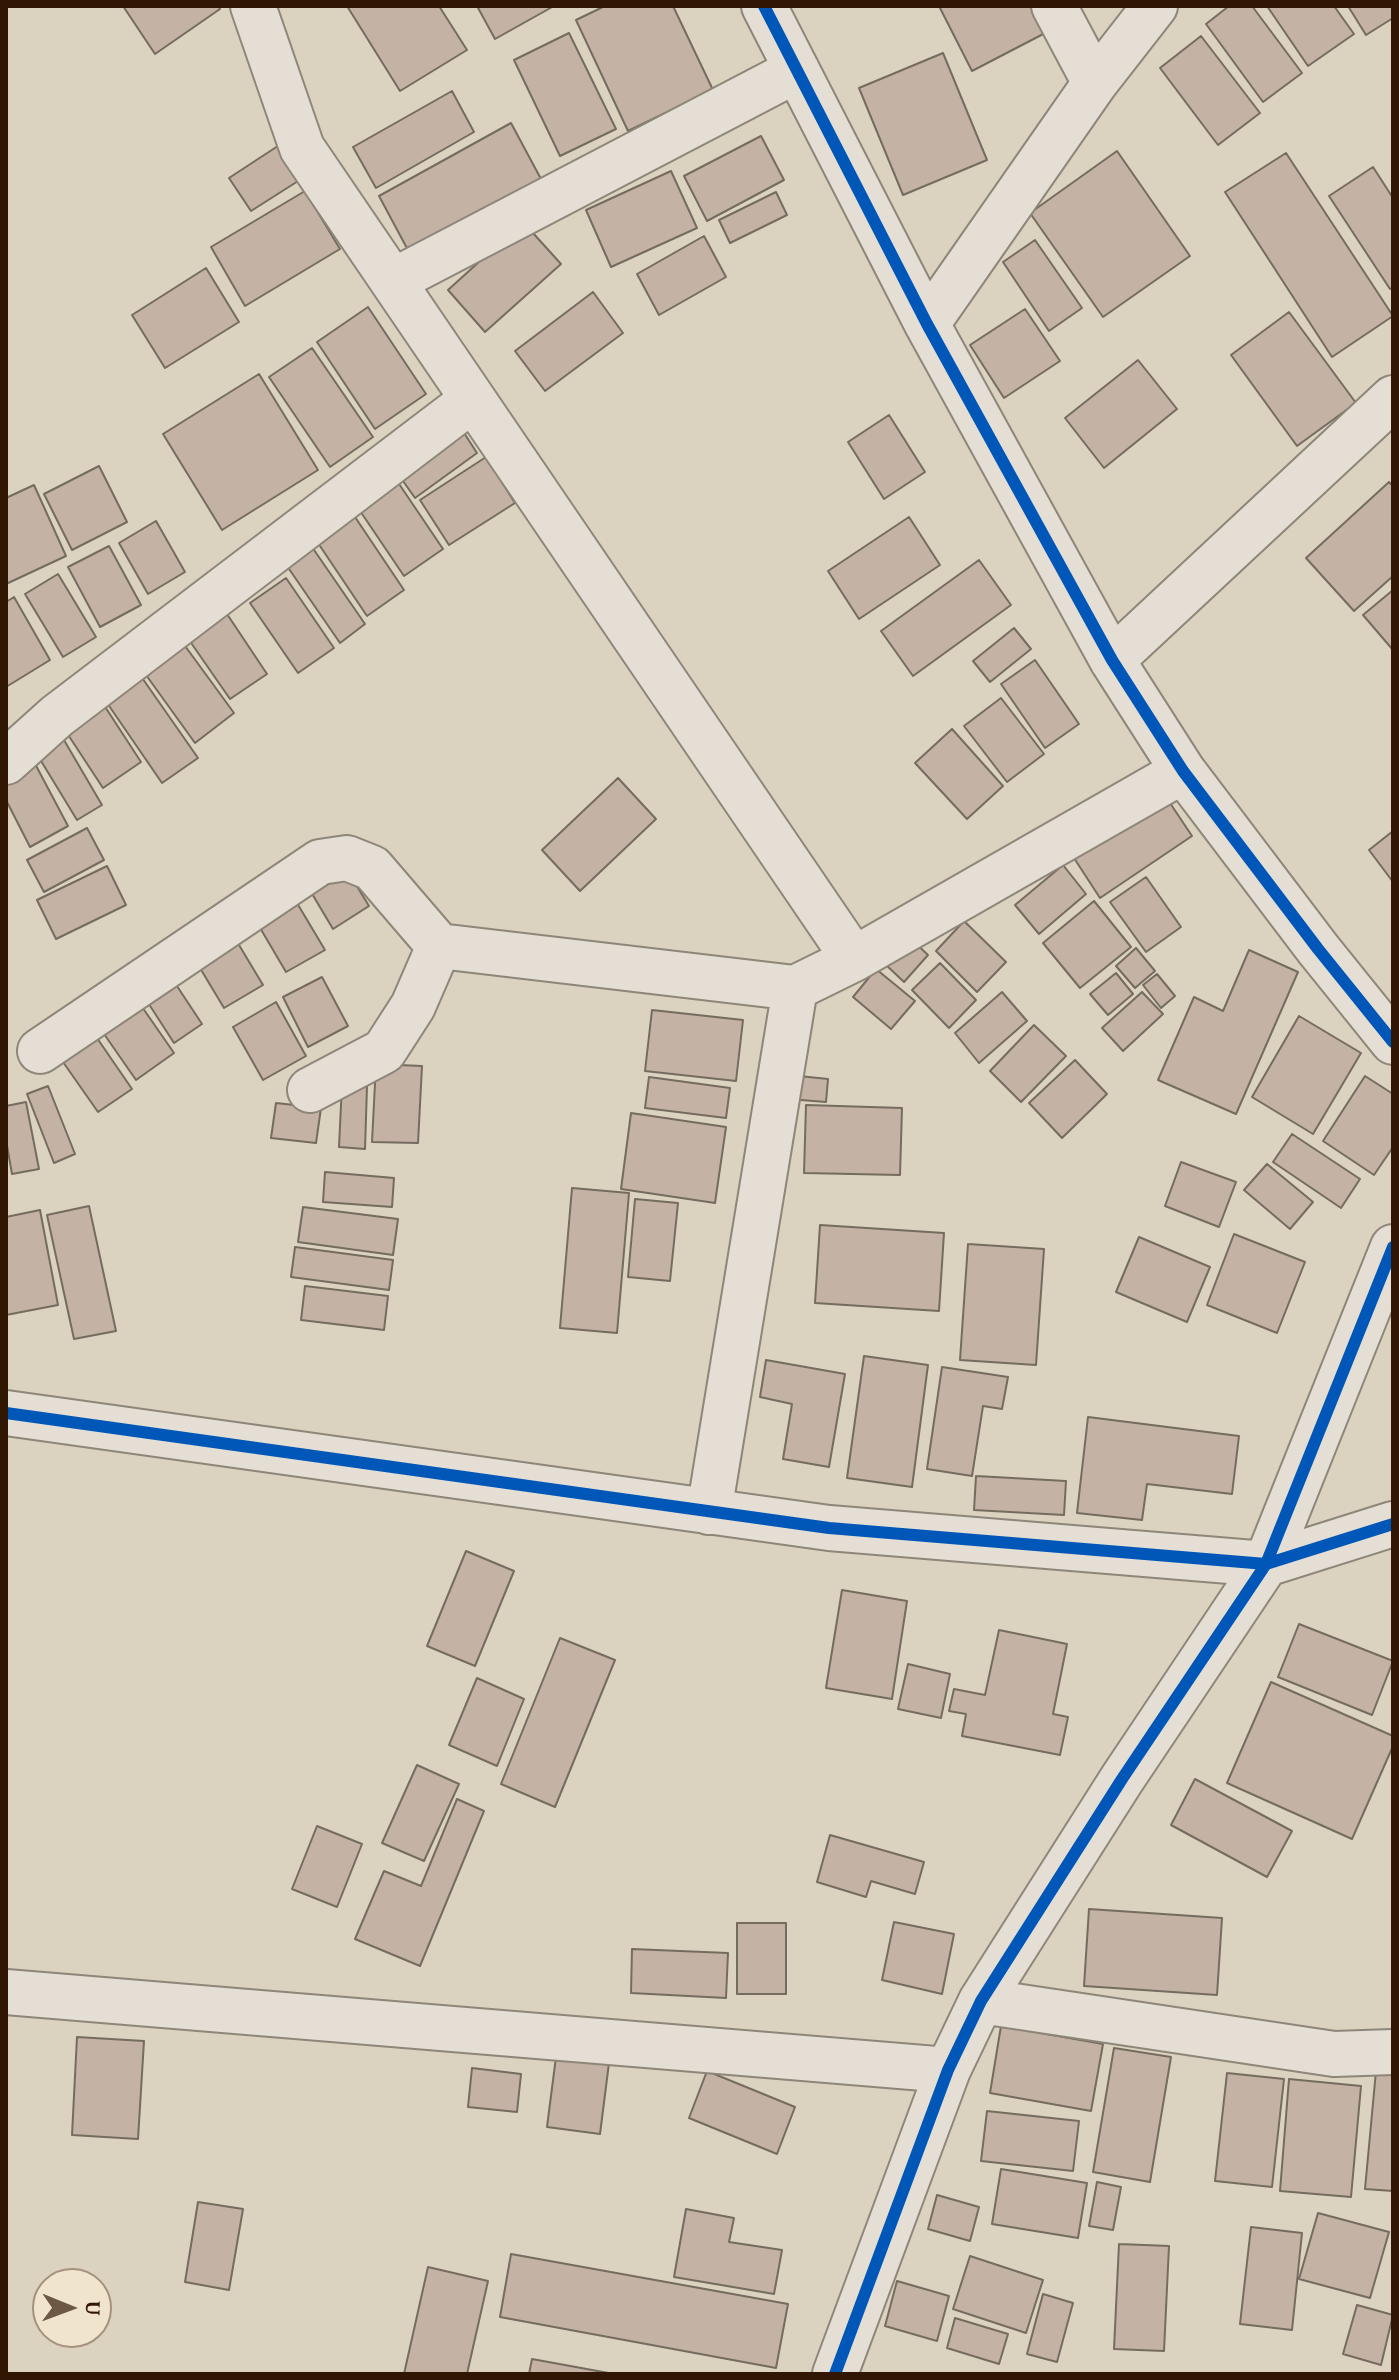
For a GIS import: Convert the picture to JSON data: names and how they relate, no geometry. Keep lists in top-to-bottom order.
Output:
{
  "north": "right"
}
